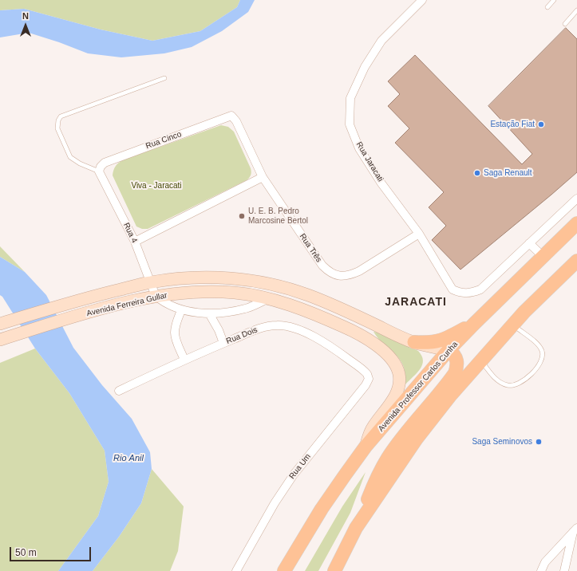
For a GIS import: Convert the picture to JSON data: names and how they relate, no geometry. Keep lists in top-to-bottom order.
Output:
{
  "streets": {
    "main road": ["Avenida Ferreira Gullar", "Avenida Professor Carlos Cunha"],
    "street": [
      "Rua Cinco",
      "Rua Jaracati",
      "Rua 4",
      "Rua Três",
      "Rua Dois",
      "Rua Um"
    ]
  },
  "crossings": [
    ["Rua Cinco", "Rua 4"],
    ["Rua Cinco", "Rua Três"],
    ["Rua Jaracati", "Rua Três"],
    ["Rua 4", "Avenida Ferreira Gullar"],
    ["Avenida Ferreira Gullar", "Avenida Professor Carlos Cunha"],
    ["Rua Dois", "Rua Um"]
  ],
  "districts": ["JARACATI"],
  "water": ["Rio Anil"],
  "parks": ["Viva - Jaracati"],
  "places": [
    "Estação Fiat",
    "Saga Renault",
    "U. E. B. Pedro Marcosine Bertol",
    "Saga Seminovos"
  ],
  "scale_bar": "50 m",
  "north": "top"
}
